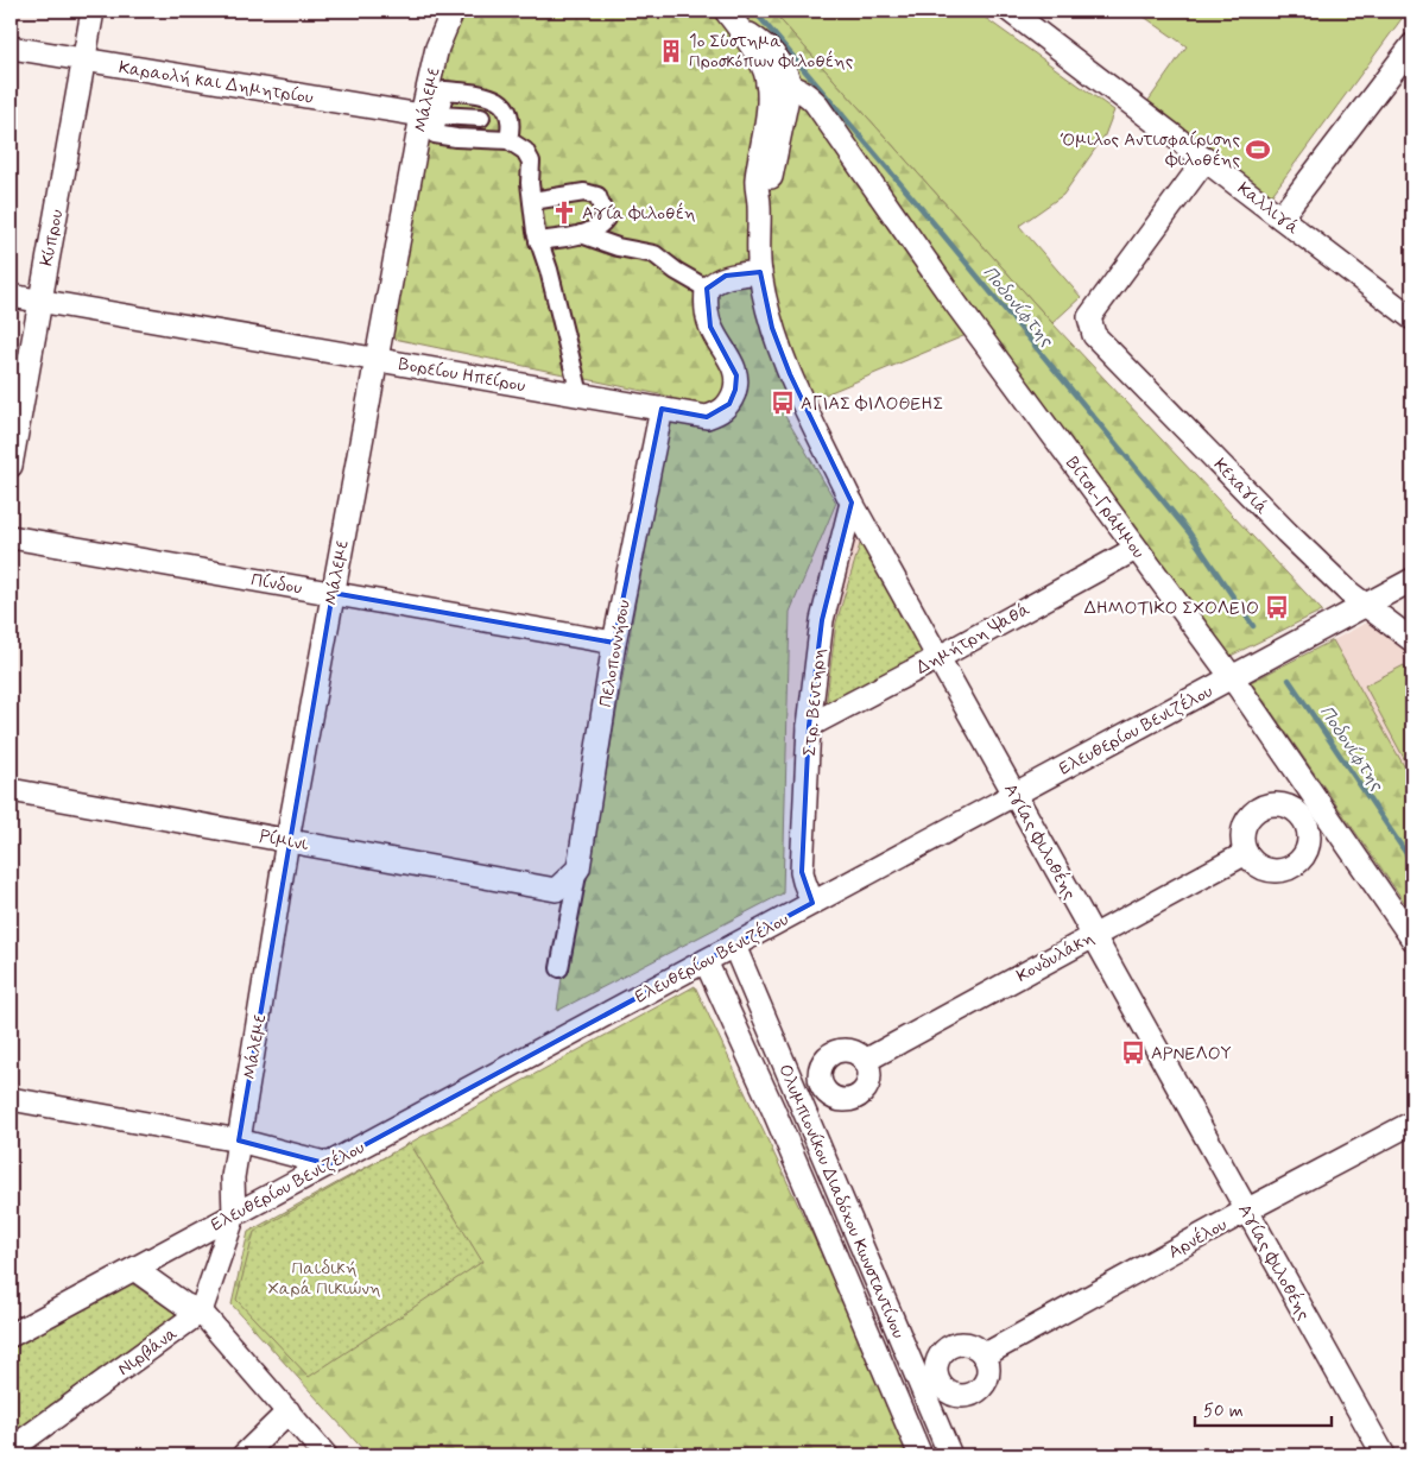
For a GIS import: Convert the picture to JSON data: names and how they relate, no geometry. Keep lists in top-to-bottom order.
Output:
{
  "streets": {
    "street": [
      "Καραολή και Δημητρίου",
      "Μάλεμε",
      "Καλλιγά",
      "Κύπρου",
      "Βορείου Ηπείρου",
      "Κεχαγιά",
      "Βίτσι-Γράμμου",
      "Πίνδου",
      "Δημήτρη Ψαθά",
      "Πελοποννήσου",
      "Στρ. Βεντηρη",
      "Ελευθερίου Βενιζέλου",
      "Ρίμινι",
      "Αγίας Φιλοθέης",
      "Κονδυλάκη",
      "Ολυμπιονίκου Διαδόχου Κωνσταντίνου",
      "Αρνέλου",
      "Νιρβάνα"
    ]
  },
  "crossings": [
    ["Καραολή και Δημητρίου", "Μάλεμε"],
    ["Καραολή και Δημητρίου", "Κύπρου"],
    ["Μάλεμε", "Βορείου Ηπείρου"],
    ["Μάλεμε", "Πίνδου"],
    ["Μάλεμε", "Ελευθερίου Βενιζέλου"],
    ["Μάλεμε", "Ρίμινι"],
    ["Καλλιγά", "Κεχαγιά"],
    ["Κύπρου", "Βορείου Ηπείρου"],
    ["Βορείου Ηπείρου", "Πελοποννήσου"],
    ["Κεχαγιά", "Ελευθερίου Βενιζέλου"],
    ["Βίτσι-Γράμμου", "Δημήτρη Ψαθά"],
    ["Βίτσι-Γράμμου", "Ελευθερίου Βενιζέλου"],
    ["Βίτσι-Γράμμου", "Αγίας Φιλοθέης"],
    ["Βίτσι-Γράμμου", "Κονδυλάκη"],
    ["Πίνδου", "Πελοποννήσου"],
    ["Δημήτρη Ψαθά", "Στρ. Βεντηρη"],
    ["Δημήτρη Ψαθά", "Αγίας Φιλοθέης"],
    ["Πελοποννήσου", "Ρίμινι"],
    ["Στρ. Βεντηρη", "Ελευθερίου Βενιζέλου"],
    ["Στρ. Βεντηρη", "Αγίας Φιλοθέης"],
    ["Ελευθερίου Βενιζέλου", "Αγίας Φιλοθέης"],
    ["Ελευθερίου Βενιζέλου", "Ολυμπιονίκου Διαδόχου Κωνσταντίνου"],
    ["Αγίας Φιλοθέης", "Κονδυλάκη"],
    ["Αγίας Φιλοθέης", "Αρνέλου"]
  ],
  "water": ["Ποδονίφτης"],
  "parks": ["Παιδική Χαρά Πικιώνη"],
  "places": {
    "building": ["1ο Σύστημα Προσκόπων Φιλοθέης"],
    "sports": ["Όμιλος Αντισφαίρισης Φιλοθέης"],
    "church": ["Αγία Φιλοθέη"],
    "bus stop": ["ΑΓΙΑΣ ΦΙΛΟΘΕΗΣ", "ΔΗΜΟΤΙΚΟ ΣΧΟΛΕΙΟ", "ΑΡΝΕΛΟΥ"]
  },
  "scale_bar": "50 m"
}
